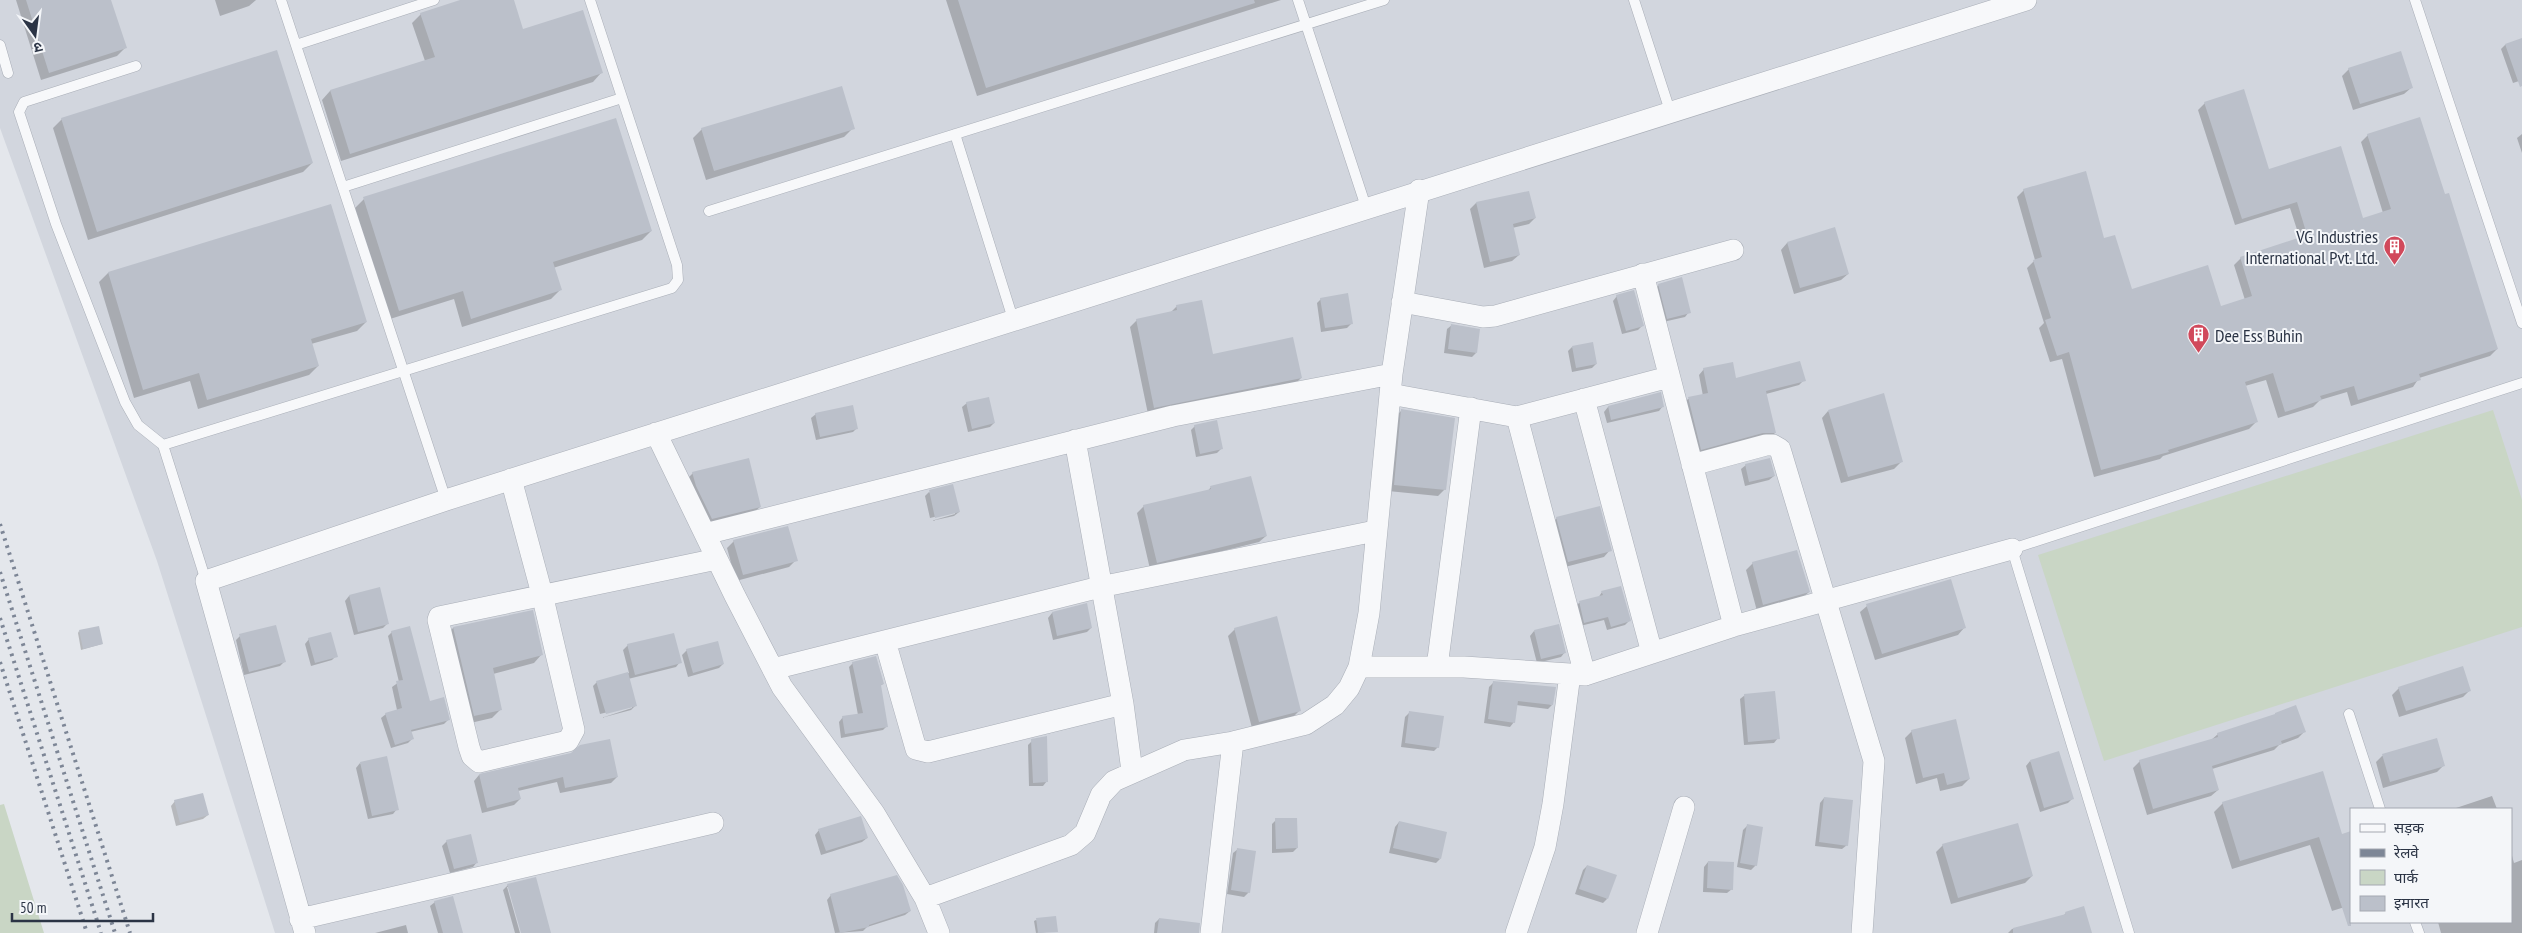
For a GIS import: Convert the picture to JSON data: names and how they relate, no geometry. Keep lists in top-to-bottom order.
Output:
{
  "places": {
    "building": ["VG Industries International Pvt. Ltd.", "Dee Ess Buhin"]
  },
  "legend": [
    "सड़क",
    "रेलवे",
    "पार्क",
    "इमारत"
  ],
  "scale_bar": "50 m",
  "north": "bottom"
}
